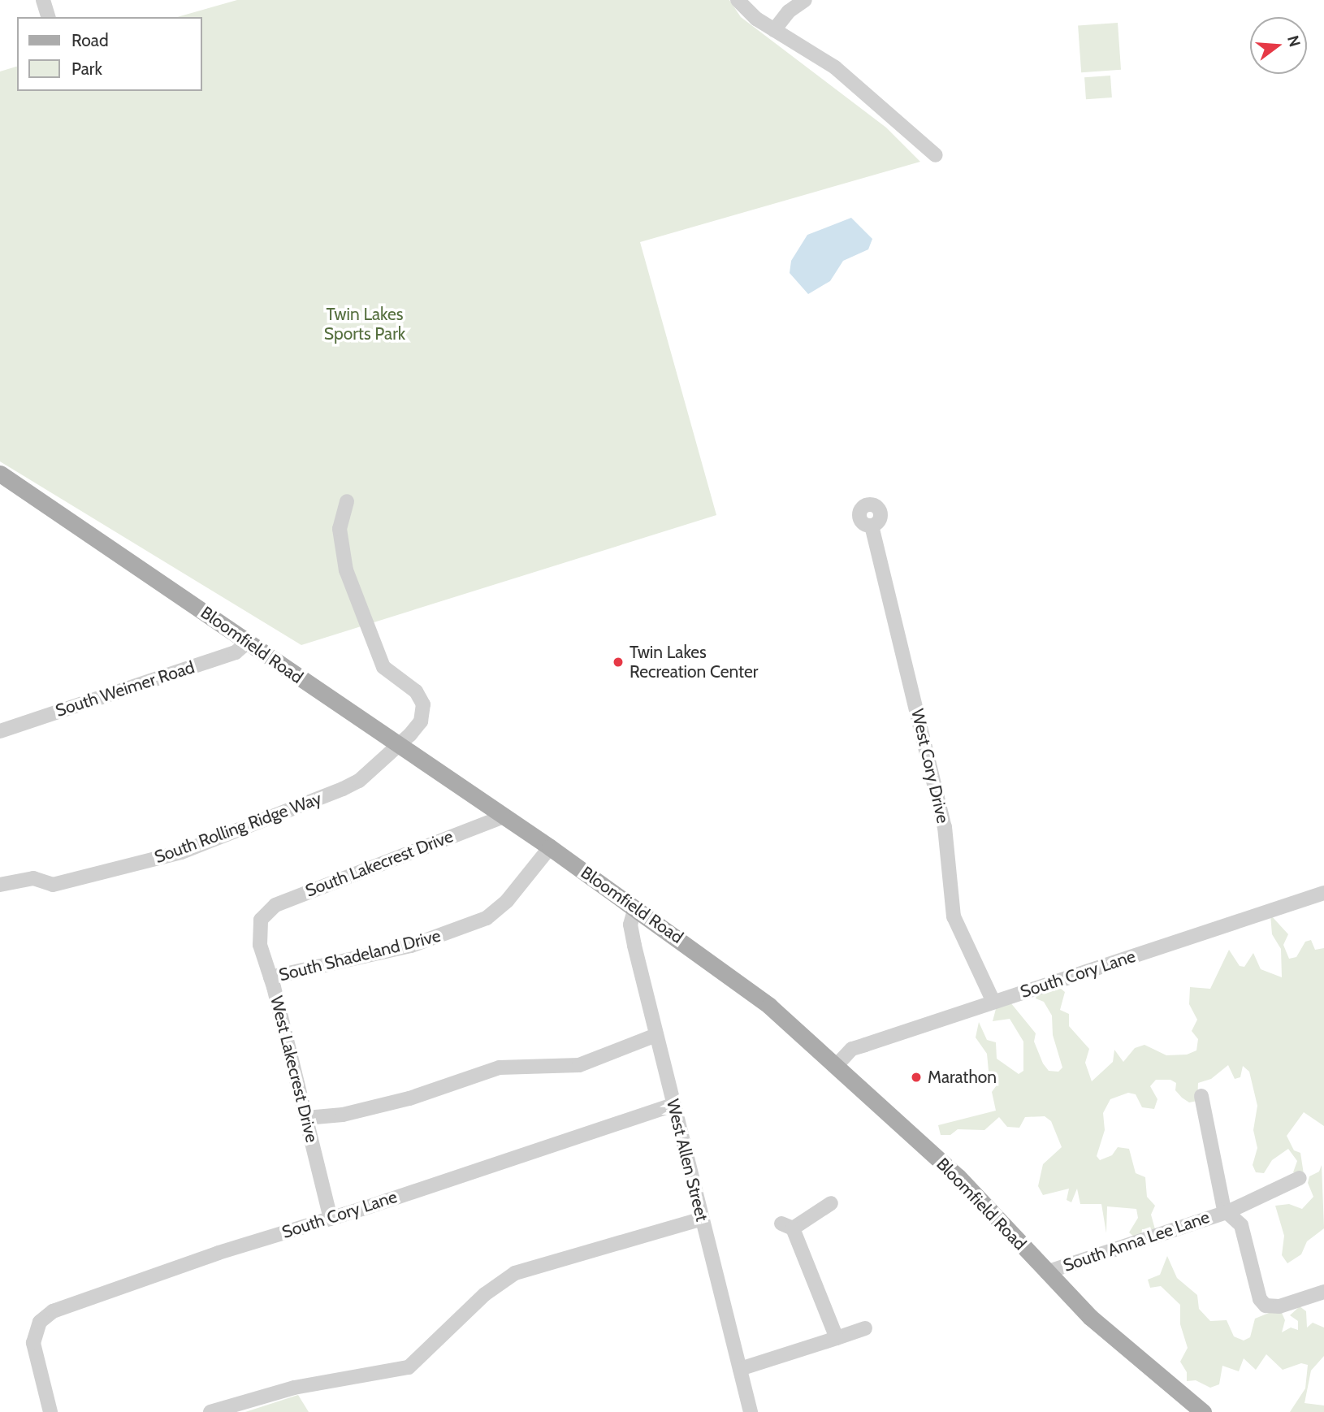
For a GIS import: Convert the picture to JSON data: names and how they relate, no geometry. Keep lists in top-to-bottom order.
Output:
{
  "streets": {
    "main road": ["Bloomfield Road"],
    "street": [
      "South Weimer Road",
      "West Cory Drive",
      "South Rolling Ridge Way",
      "South Lakecrest Drive",
      "South Shadeland Drive",
      "South Cory Lane",
      "West Lakecrest Drive",
      "West Allen Street",
      "South Anna Lee Lane"
    ]
  },
  "crossings": [
    ["Bloomfield Road", "South Weimer Road"],
    ["Bloomfield Road", "South Rolling Ridge Way"],
    ["Bloomfield Road", "South Lakecrest Drive"],
    ["Bloomfield Road", "South Shadeland Drive"],
    ["Bloomfield Road", "South Cory Lane"],
    ["Bloomfield Road", "West Allen Street"],
    ["Bloomfield Road", "South Anna Lee Lane"],
    ["West Cory Drive", "South Cory Lane"],
    ["South Lakecrest Drive", "West Lakecrest Drive"],
    ["South Shadeland Drive", "West Lakecrest Drive"],
    ["South Cory Lane", "West Lakecrest Drive"],
    ["South Cory Lane", "West Allen Street"]
  ],
  "parks": ["Twin Lakes Sports Park"],
  "places": ["Twin Lakes Recreation Center", "Marathon"],
  "legend": ["Road", "Park"],
  "north": "right"
}
